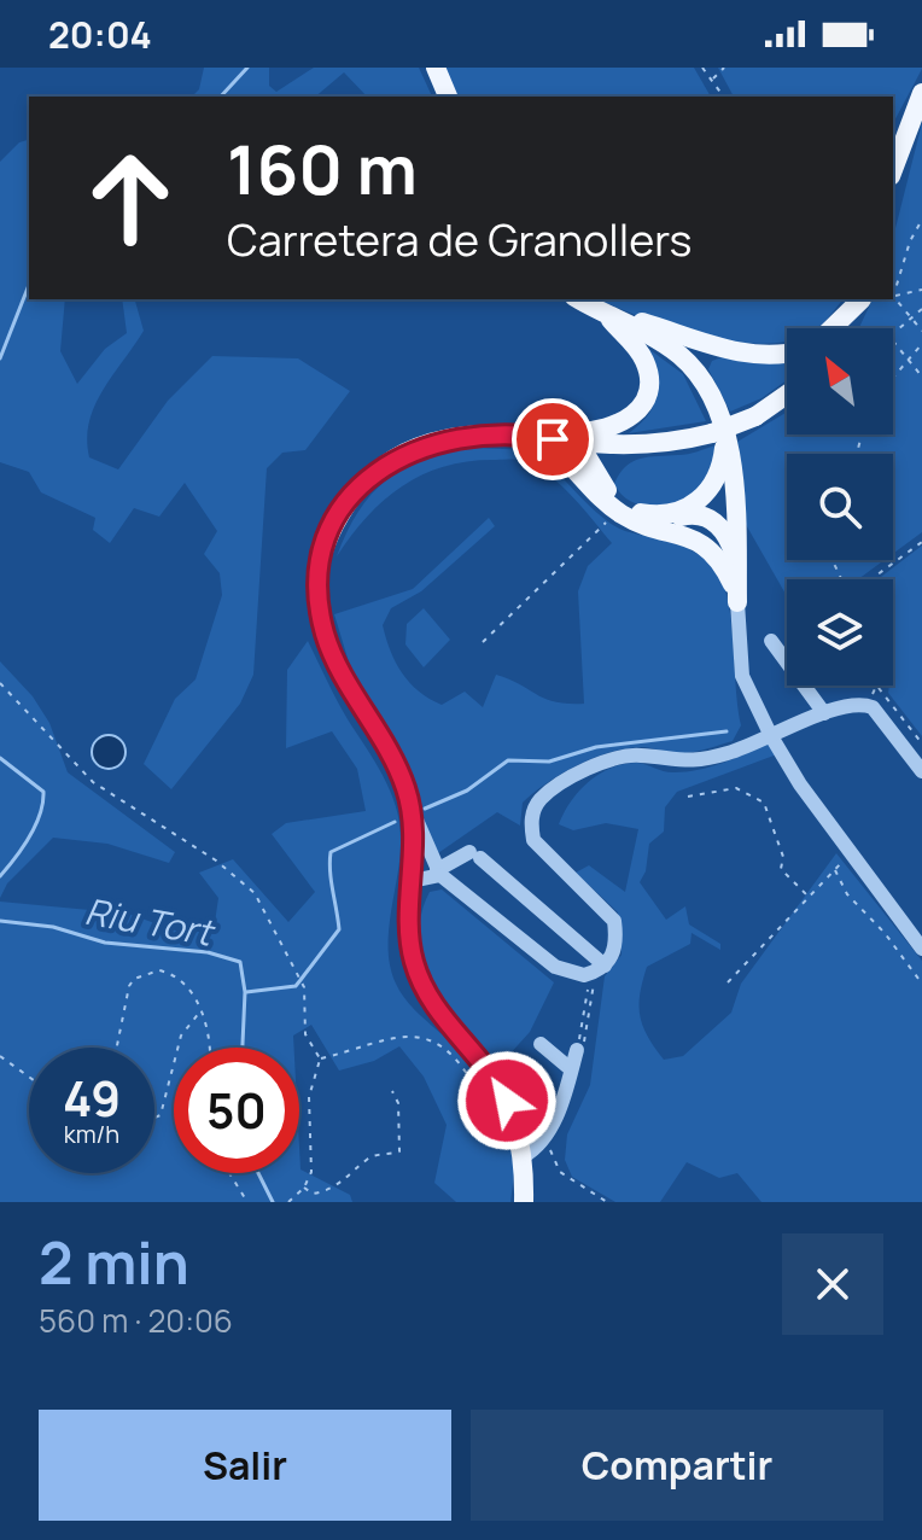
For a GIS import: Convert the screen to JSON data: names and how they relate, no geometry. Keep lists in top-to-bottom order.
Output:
{
  "water": ["Riu Tort"],
  "north": "top left",
  "page": {
    "status": "20:04",
    "turn": ["160 m", "Carretera de Granollers"],
    "speed": "49 km/h",
    "limit": "50",
    "heading": ["2 min", "560 m · 20:06"],
    "buttons": ["Salir", "Compartir"]
  }
}
